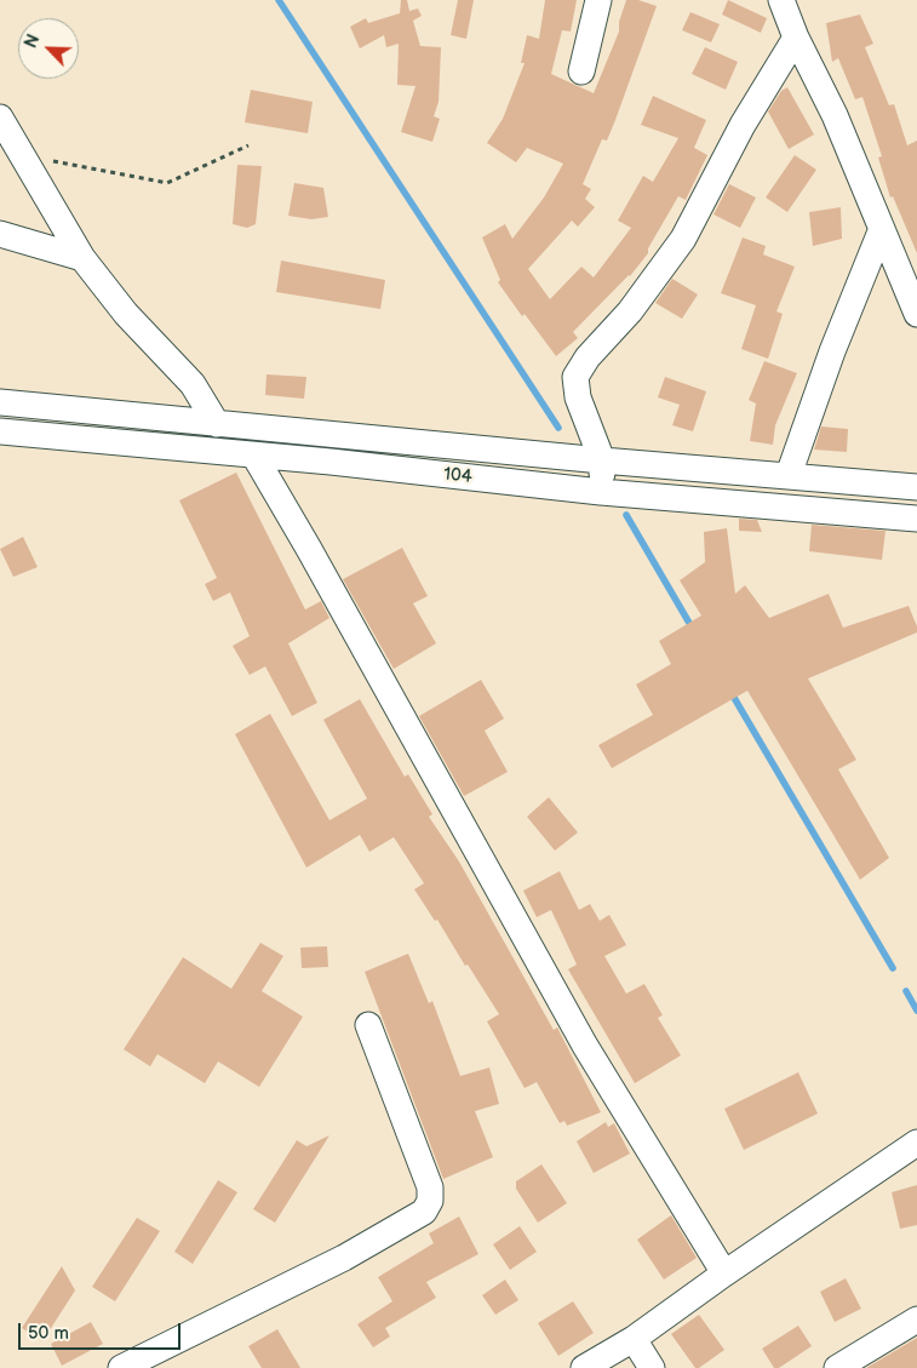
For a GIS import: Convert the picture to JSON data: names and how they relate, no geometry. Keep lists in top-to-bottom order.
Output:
{
  "streets": {
    "street": ["104"]
  },
  "scale_bar": "50 m",
  "north": "top left"
}
